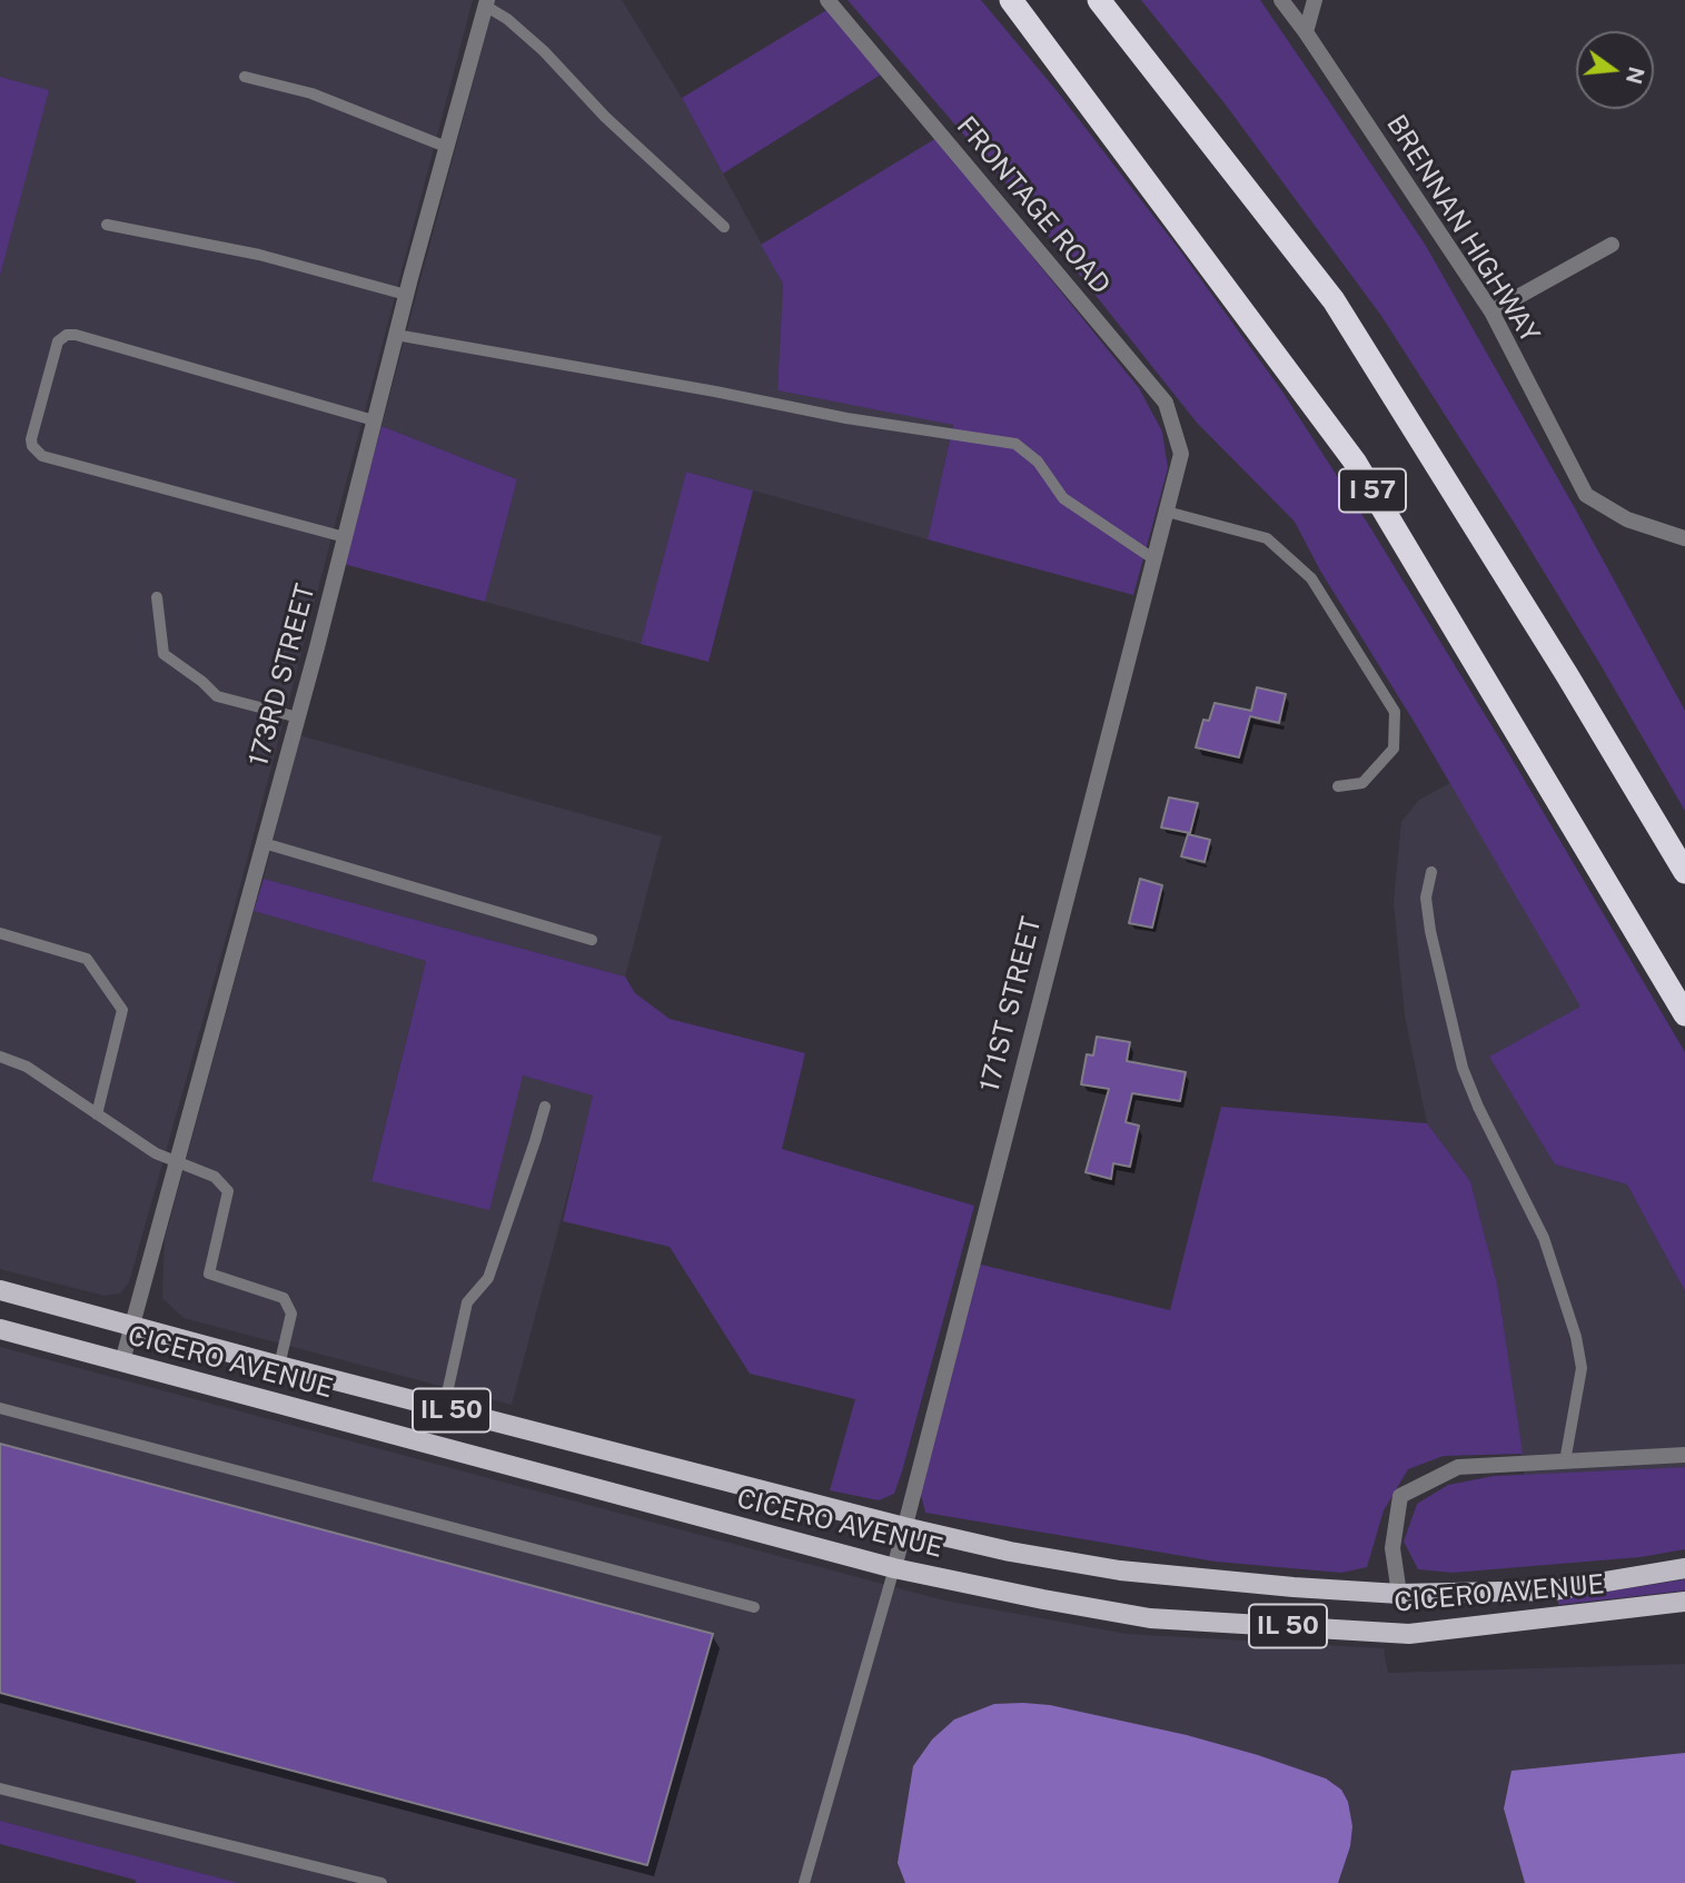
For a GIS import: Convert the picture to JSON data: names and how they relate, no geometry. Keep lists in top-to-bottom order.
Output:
{
  "streets": {
    "highway": ["I 57"],
    "main road": ["CICERO AVENUE", "IL 50"],
    "street": [
      "FRONTAGE ROAD",
      "BRENNAN HIGHWAY",
      "173RD STREET",
      "171ST STREET"
    ]
  },
  "crossings": [
    ["FRONTAGE ROAD", "171ST STREET"],
    ["173RD STREET", "CICERO AVENUE"],
    ["171ST STREET", "CICERO AVENUE"]
  ],
  "north": "right"
}
